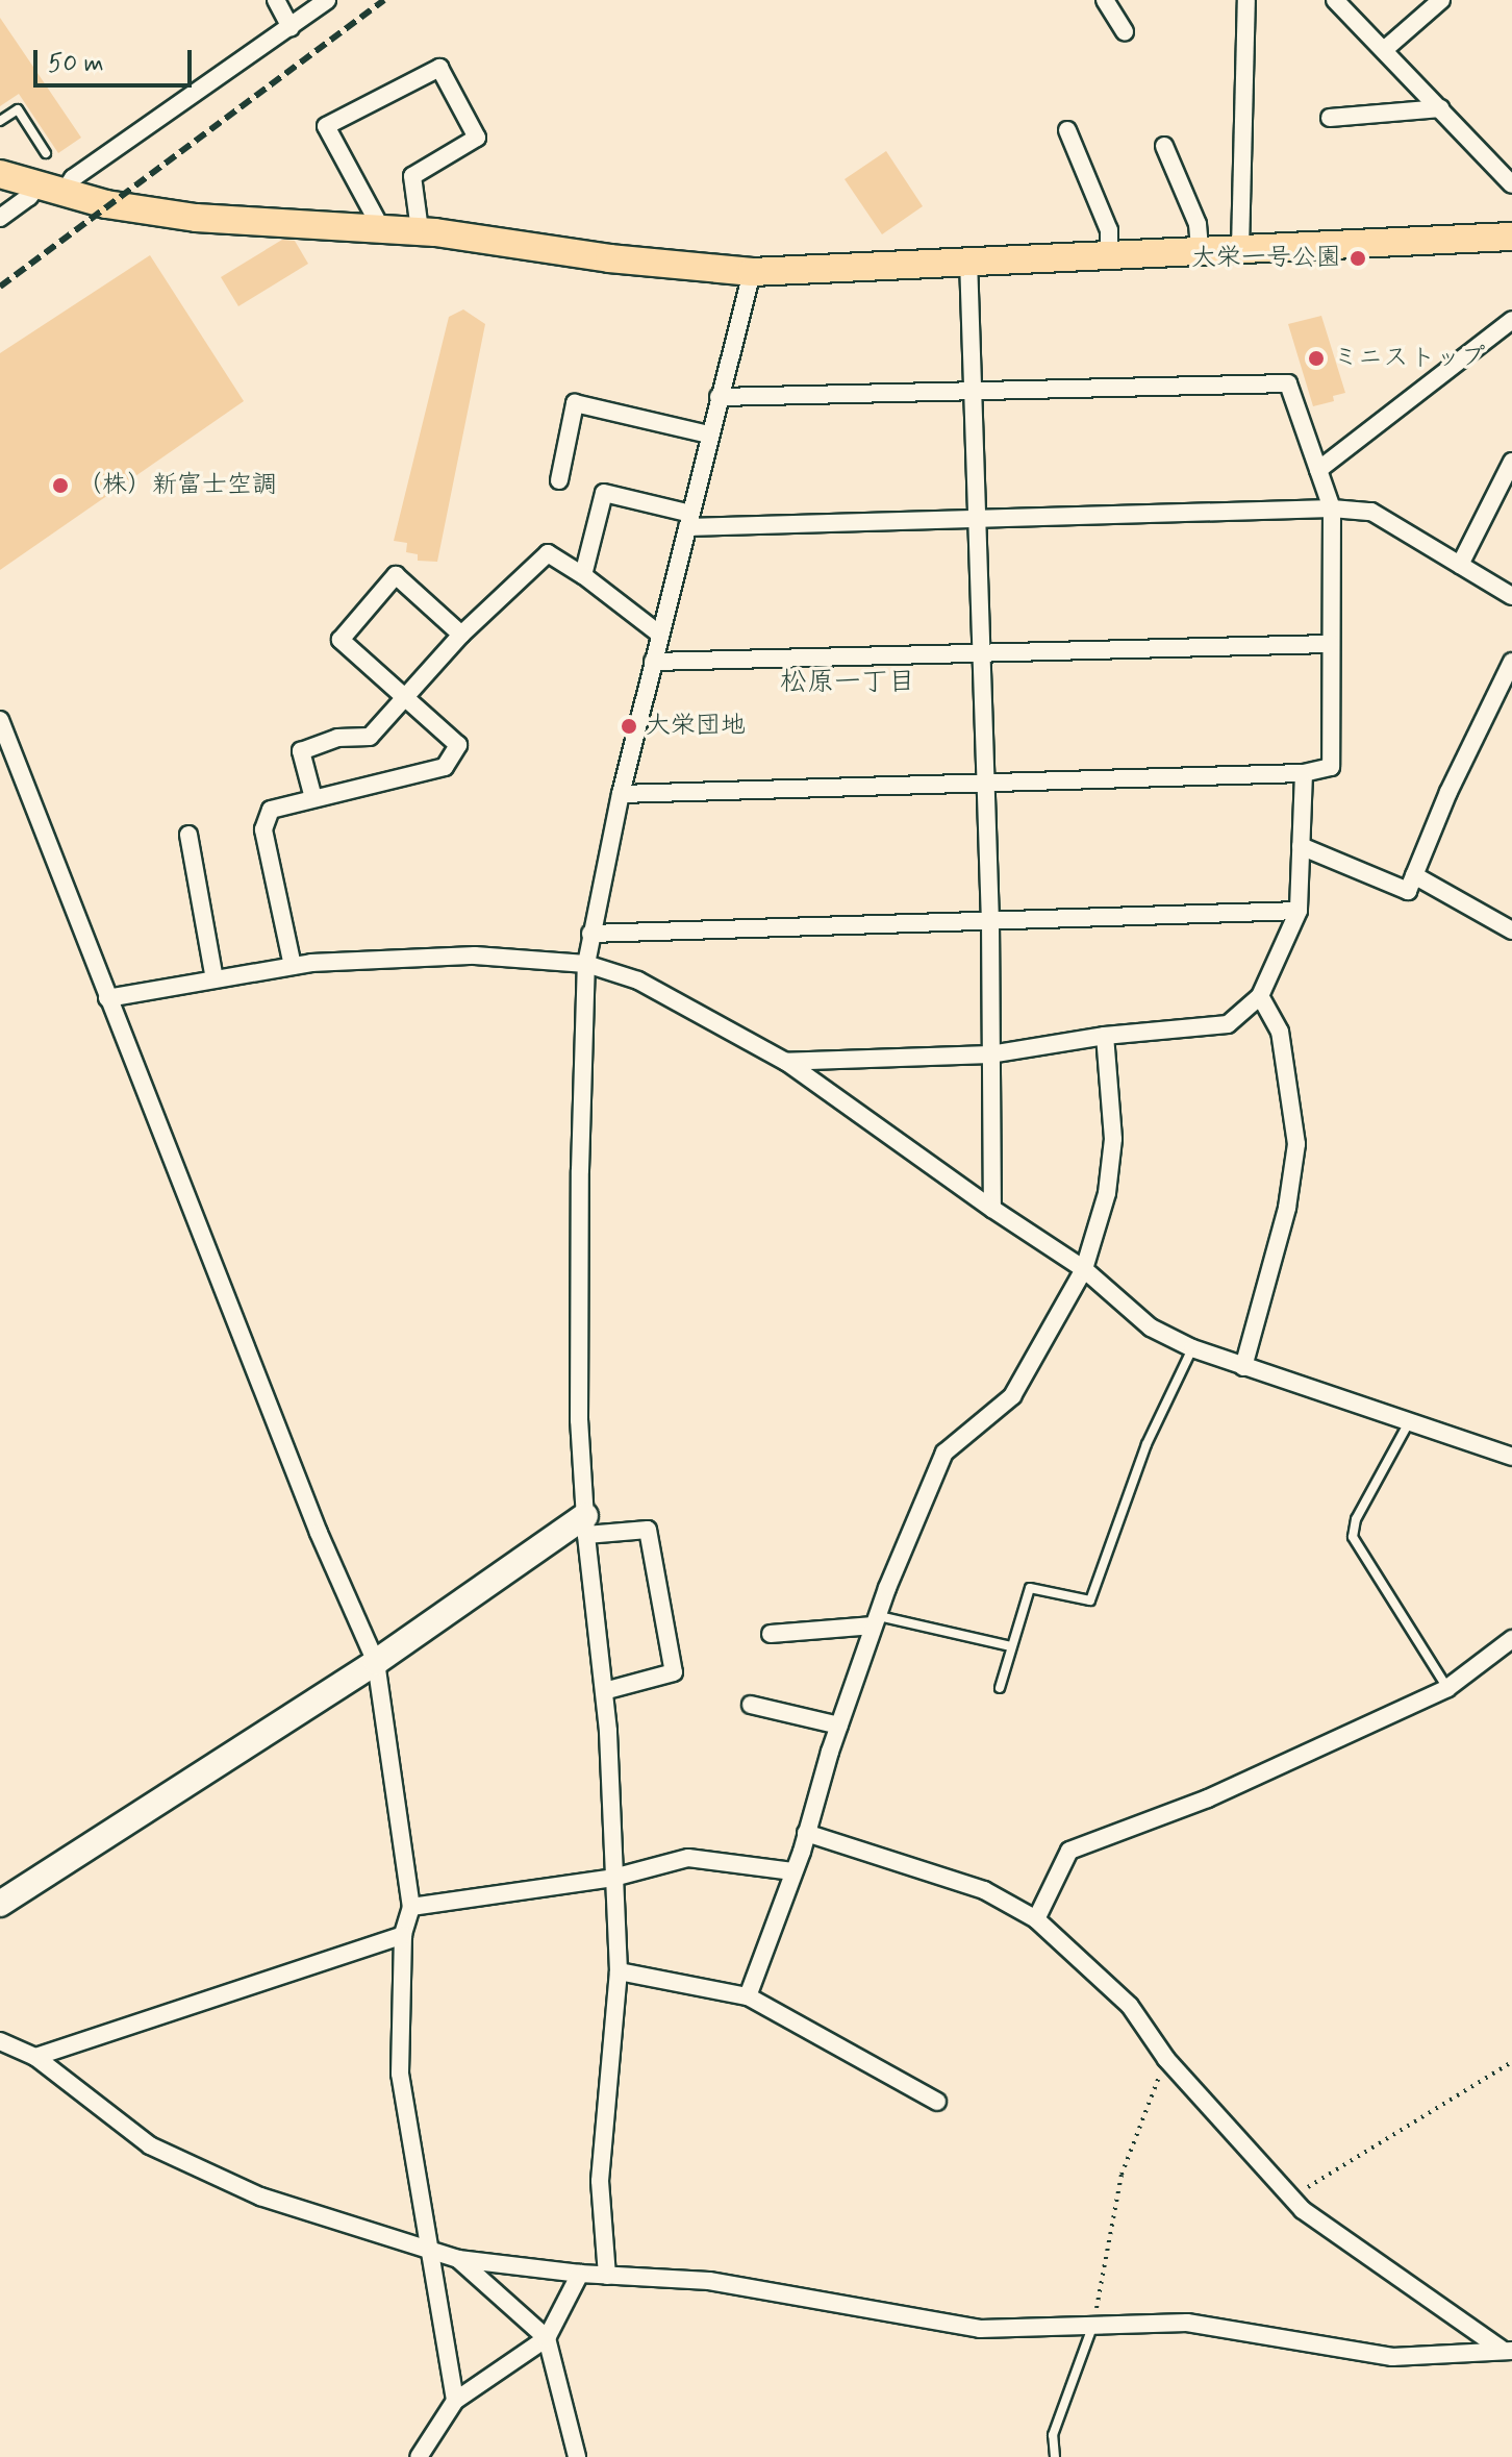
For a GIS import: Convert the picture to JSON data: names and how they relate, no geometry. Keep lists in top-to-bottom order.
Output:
{
  "districts": ["松原一丁目"],
  "places": [
    "大栄一号公園",
    "ミニストップ",
    "（株）新富士空調",
    "大栄団地"
  ],
  "scale_bar": "50 m"
}
